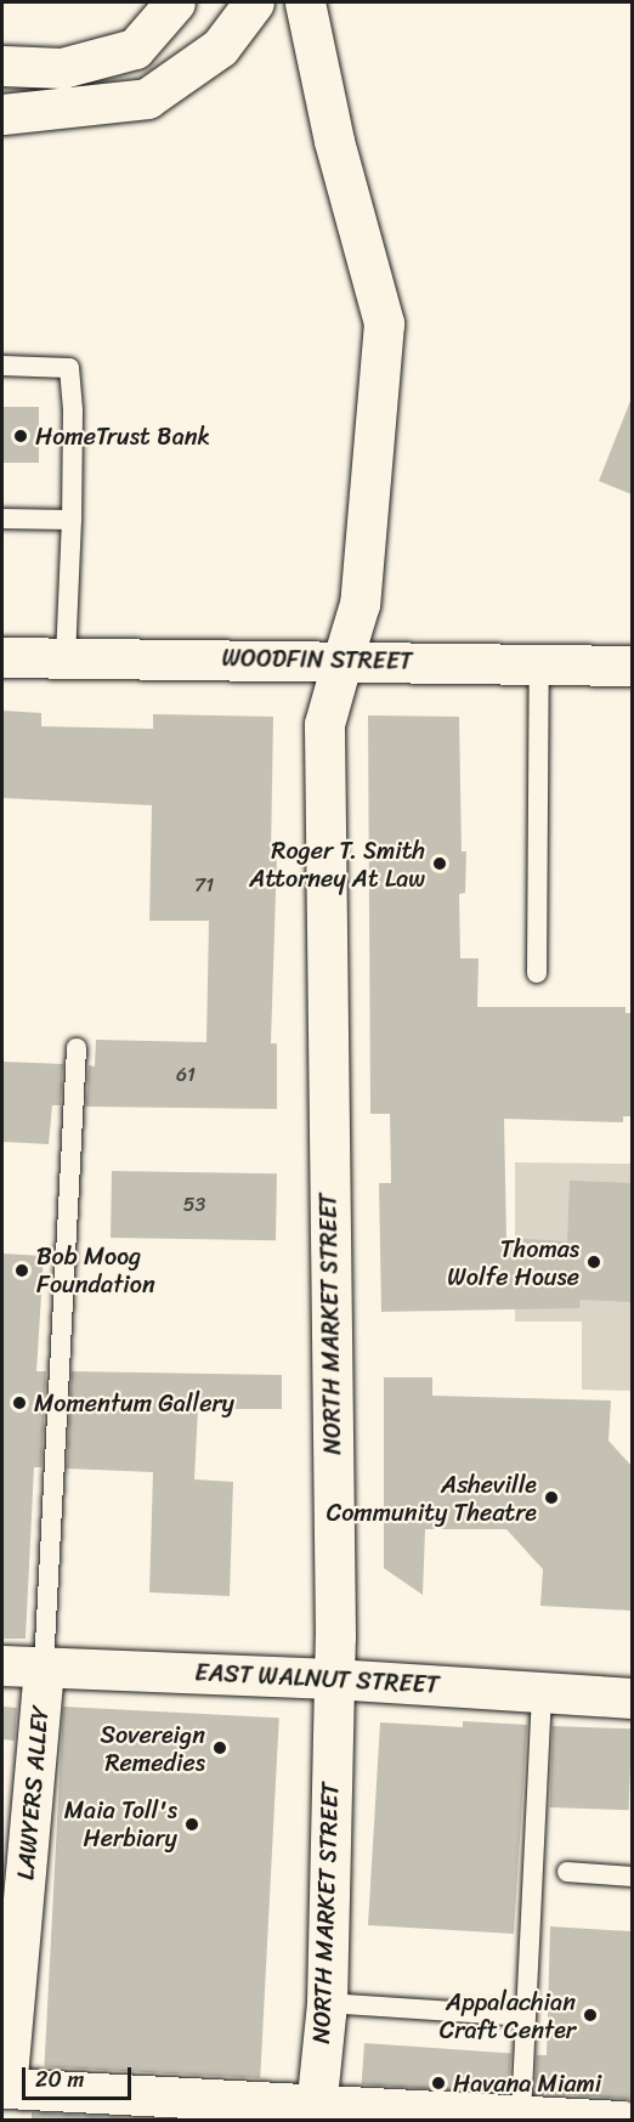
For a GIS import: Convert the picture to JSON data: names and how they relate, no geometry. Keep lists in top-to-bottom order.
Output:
{
  "streets": {
    "main road": [
      "WOODFIN STREET",
      "NORTH MARKET STREET",
      "EAST WALNUT STREET",
      "LAWYERS ALLEY"
    ]
  },
  "crossings": [
    ["WOODFIN STREET", "NORTH MARKET STREET"],
    ["NORTH MARKET STREET", "EAST WALNUT STREET"],
    ["NORTH MARKET STREET", "LAWYERS ALLEY"],
    ["EAST WALNUT STREET", "LAWYERS ALLEY"]
  ],
  "places": [
    "HomeTrust Bank",
    "Roger T. Smith Attorney At Law",
    "Thomas Wolfe House",
    "Bob Moog Foundation",
    "Momentum Gallery",
    "Asheville Community Theatre",
    "Sovereign Remedies",
    "Maia Toll's Herbiary",
    "Appalachian Craft Center",
    "Havana Miami"
  ],
  "house_numbers": ["71", "61", "53"],
  "scale_bar": "20 m"
}
